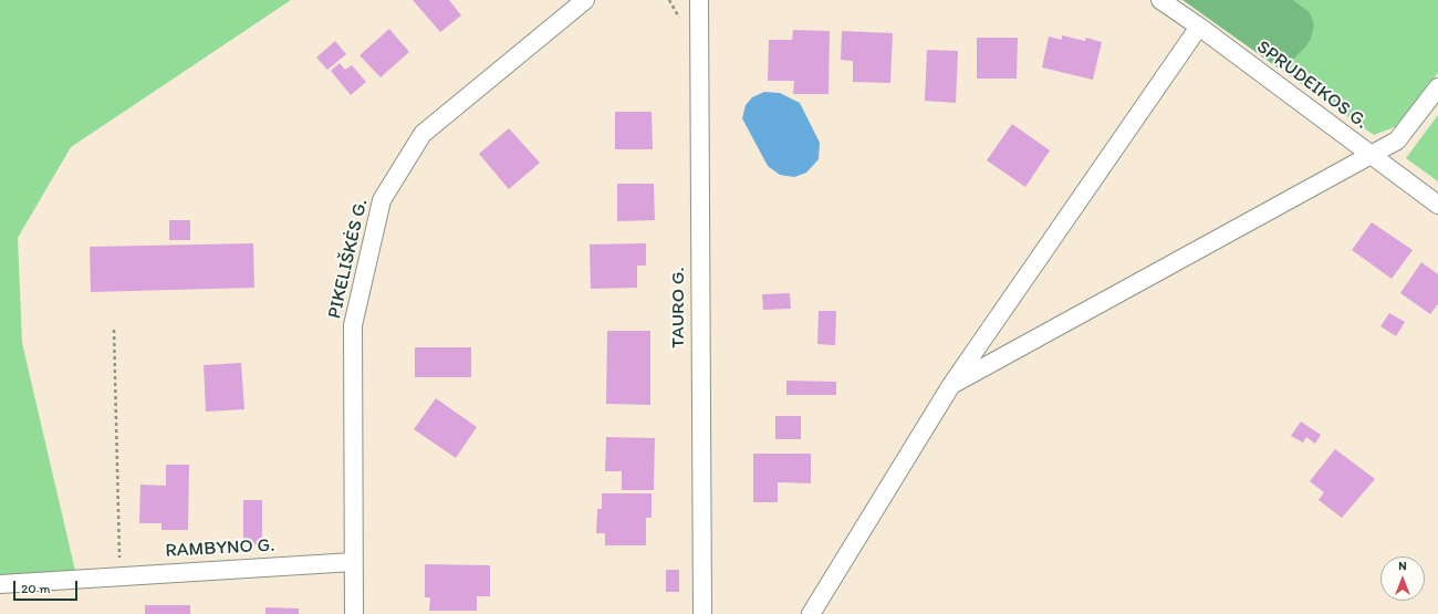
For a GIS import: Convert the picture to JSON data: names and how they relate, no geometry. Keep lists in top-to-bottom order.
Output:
{
  "streets": {
    "street": [
      "SPRUDEIKOS G.",
      "PIKELIŠKĖS G.",
      "TAURO G.",
      "RAMBYNO G."
    ]
  },
  "crossings": [
    ["PIKELIŠKĖS G.", "RAMBYNO G."]
  ],
  "scale_bar": "20 m",
  "north": "top"
}
